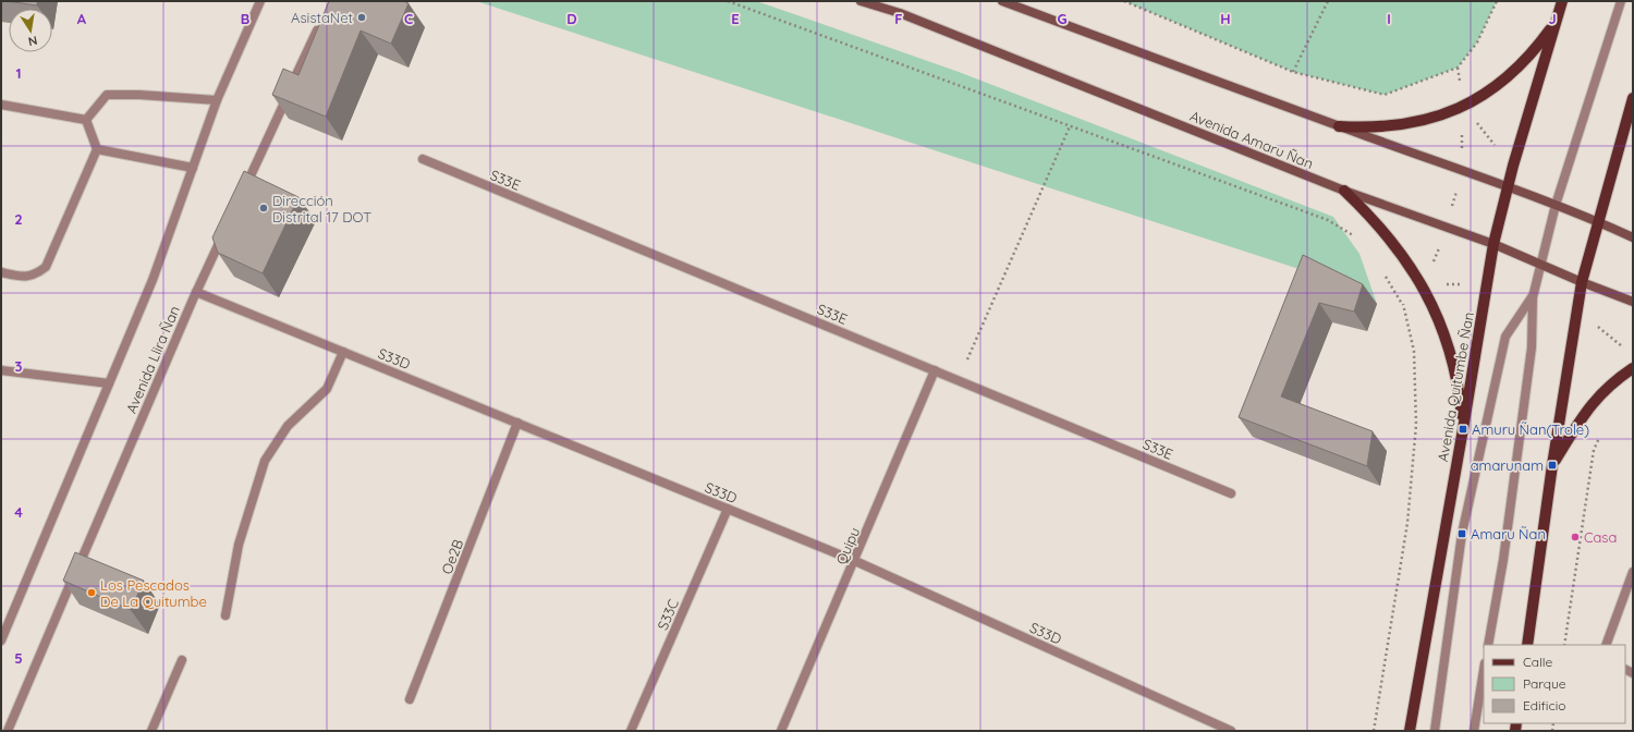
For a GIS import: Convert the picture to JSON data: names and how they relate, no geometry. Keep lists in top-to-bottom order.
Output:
{
  "streets": {
    "main road": ["Avenida Amaru Ñan", "Avenida Quitumbe Ñan"],
    "street": [
      "S33E",
      "S33D",
      "Avenida Llira Ñan",
      "Quipu",
      "Oe2B",
      "S33C"
    ]
  },
  "crossings": [
    ["Avenida Amaru Ñan", "Avenida Quitumbe Ñan"],
    ["S33E", "Quipu"],
    ["S33D", "Avenida Llira Ñan"],
    ["S33D", "Quipu"],
    ["S33D", "Oe2B"],
    ["S33D", "S33C"]
  ],
  "places": {
    "other": [
      "AsistaNet",
      "Dirección Distrital 17 DOT",
      "Casa",
      "Los Pescados De La Quitumbe"
    ],
    "transit": ["Amuru Ñan(Trole)", "amarunam", "Amaru Ñan"]
  },
  "legend": ["Calle", "Parque", "Edificio"],
  "north": "bottom",
  "grid": {
    "columns": [
      "A",
      "B",
      "C",
      "D",
      "E",
      "F",
      "G",
      "H",
      "I",
      "J"
    ],
    "rows": [
      "1",
      "2",
      "3",
      "4",
      "5"
    ]
  }
}
